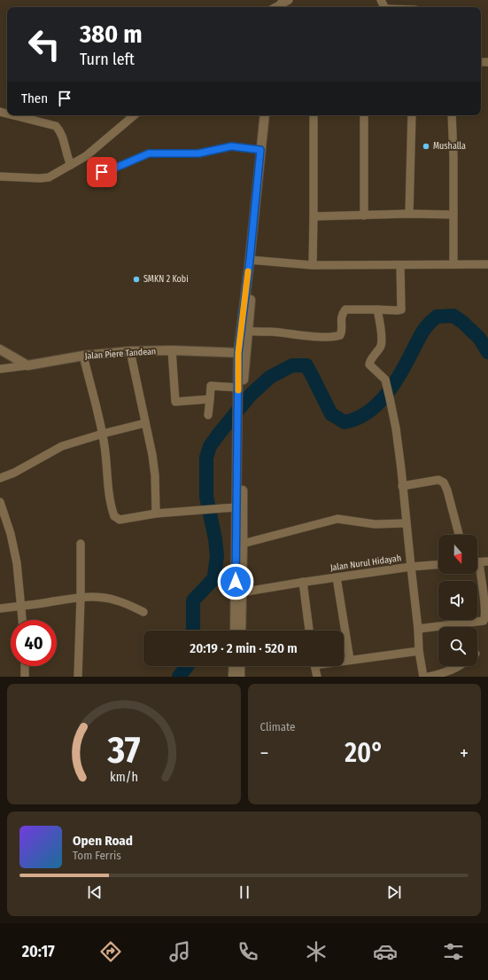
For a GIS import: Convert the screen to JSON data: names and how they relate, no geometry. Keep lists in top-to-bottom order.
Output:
{
  "streets": {
    "street": ["Jalan Piere Tandean", "Jalan Nurul Hidayah"]
  },
  "places": ["Mushalla", "SMKN 2 Kobi"],
  "north": "bottom",
  "page": {
    "turn": ["380 m", "Turn left"],
    "then": "Then",
    "limit": "40",
    "trip": "20:19 · 2 min · 520 m",
    "tile": "Climate",
    "heat": ["−", "20°", "+"],
    "song": ["Open Road", "Tom Ferris"],
    "tabs": "20:17",
    "gauge": ["37", "km/h"]
  }
}
